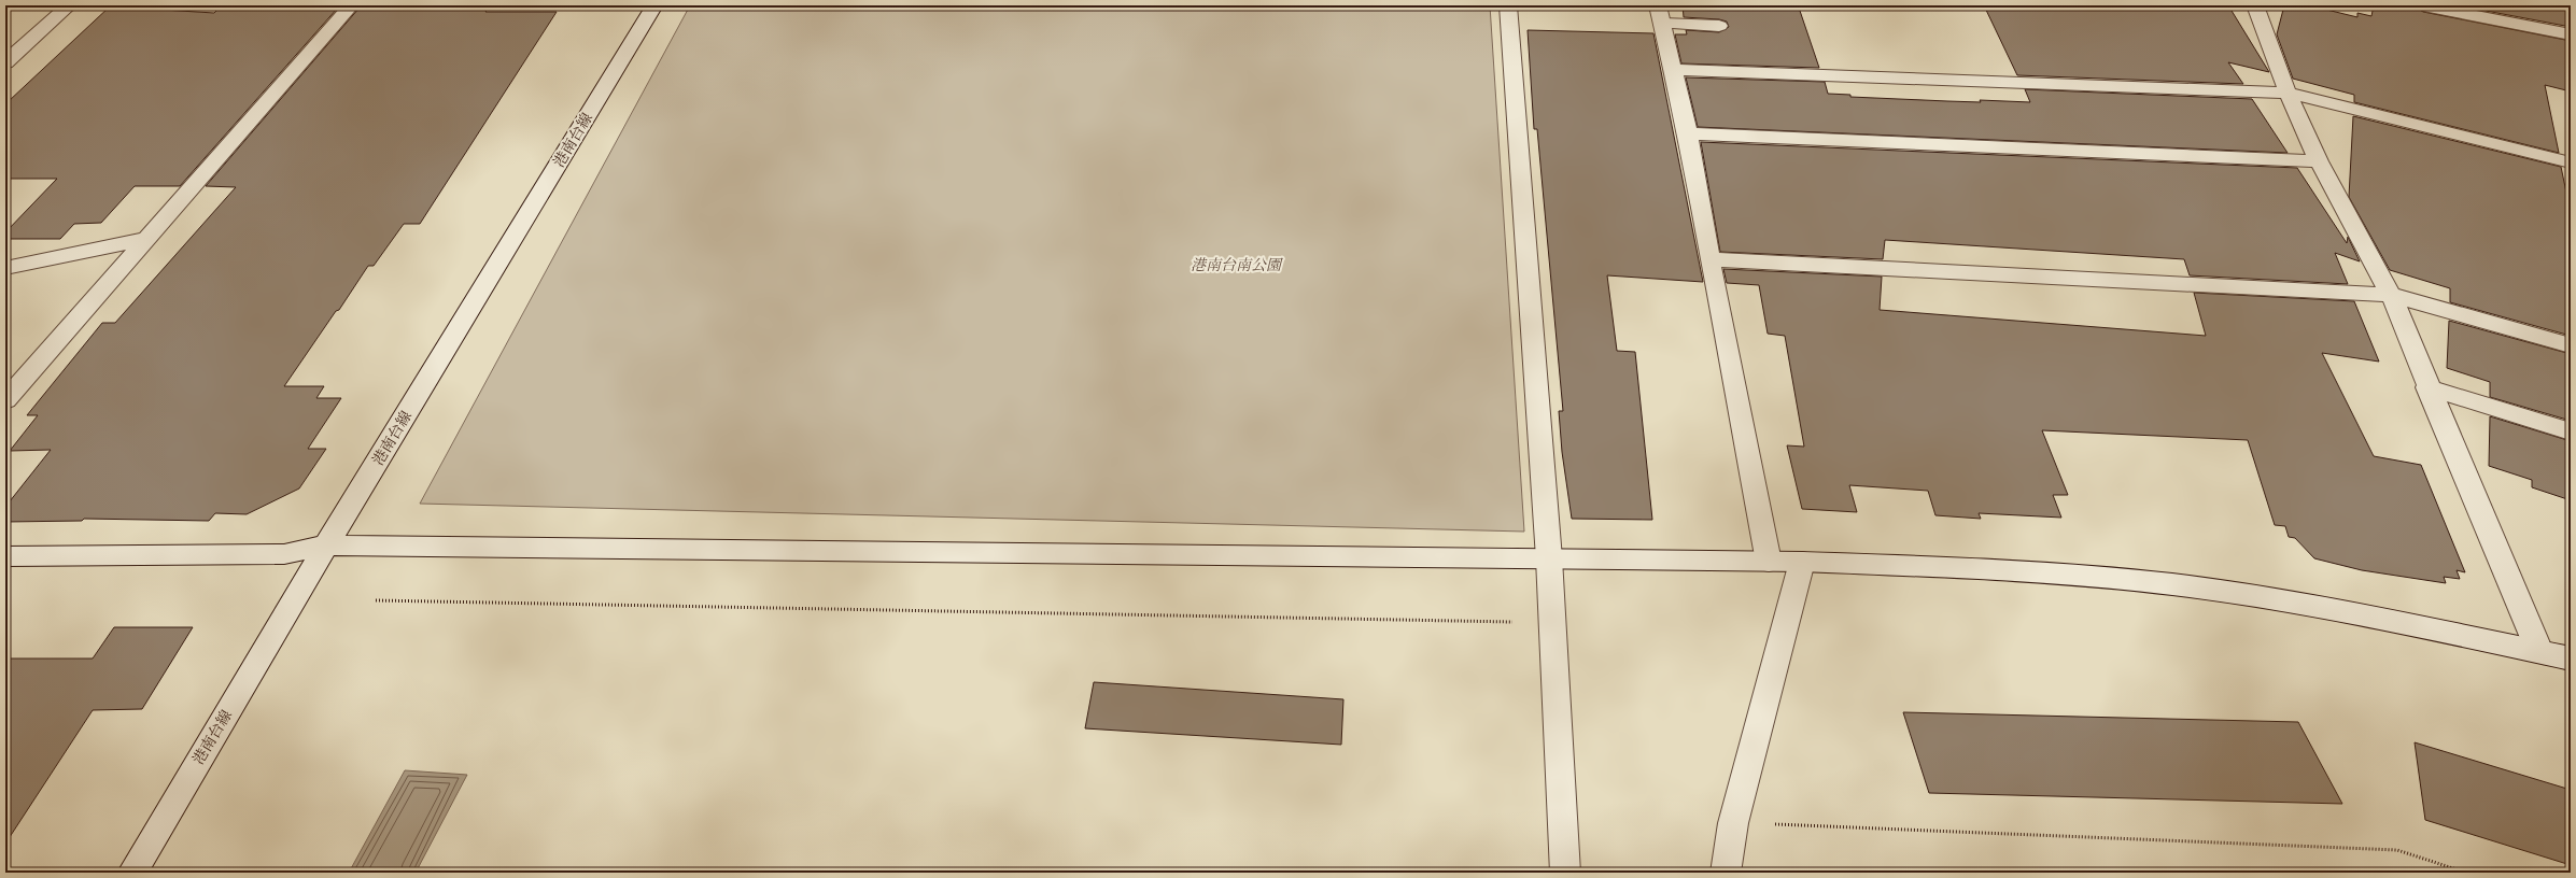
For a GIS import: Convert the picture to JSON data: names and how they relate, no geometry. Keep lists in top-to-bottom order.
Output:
{
  "streets": {
    "street": ["港南台線"]
  },
  "parks": ["港南台南公園"]
}
